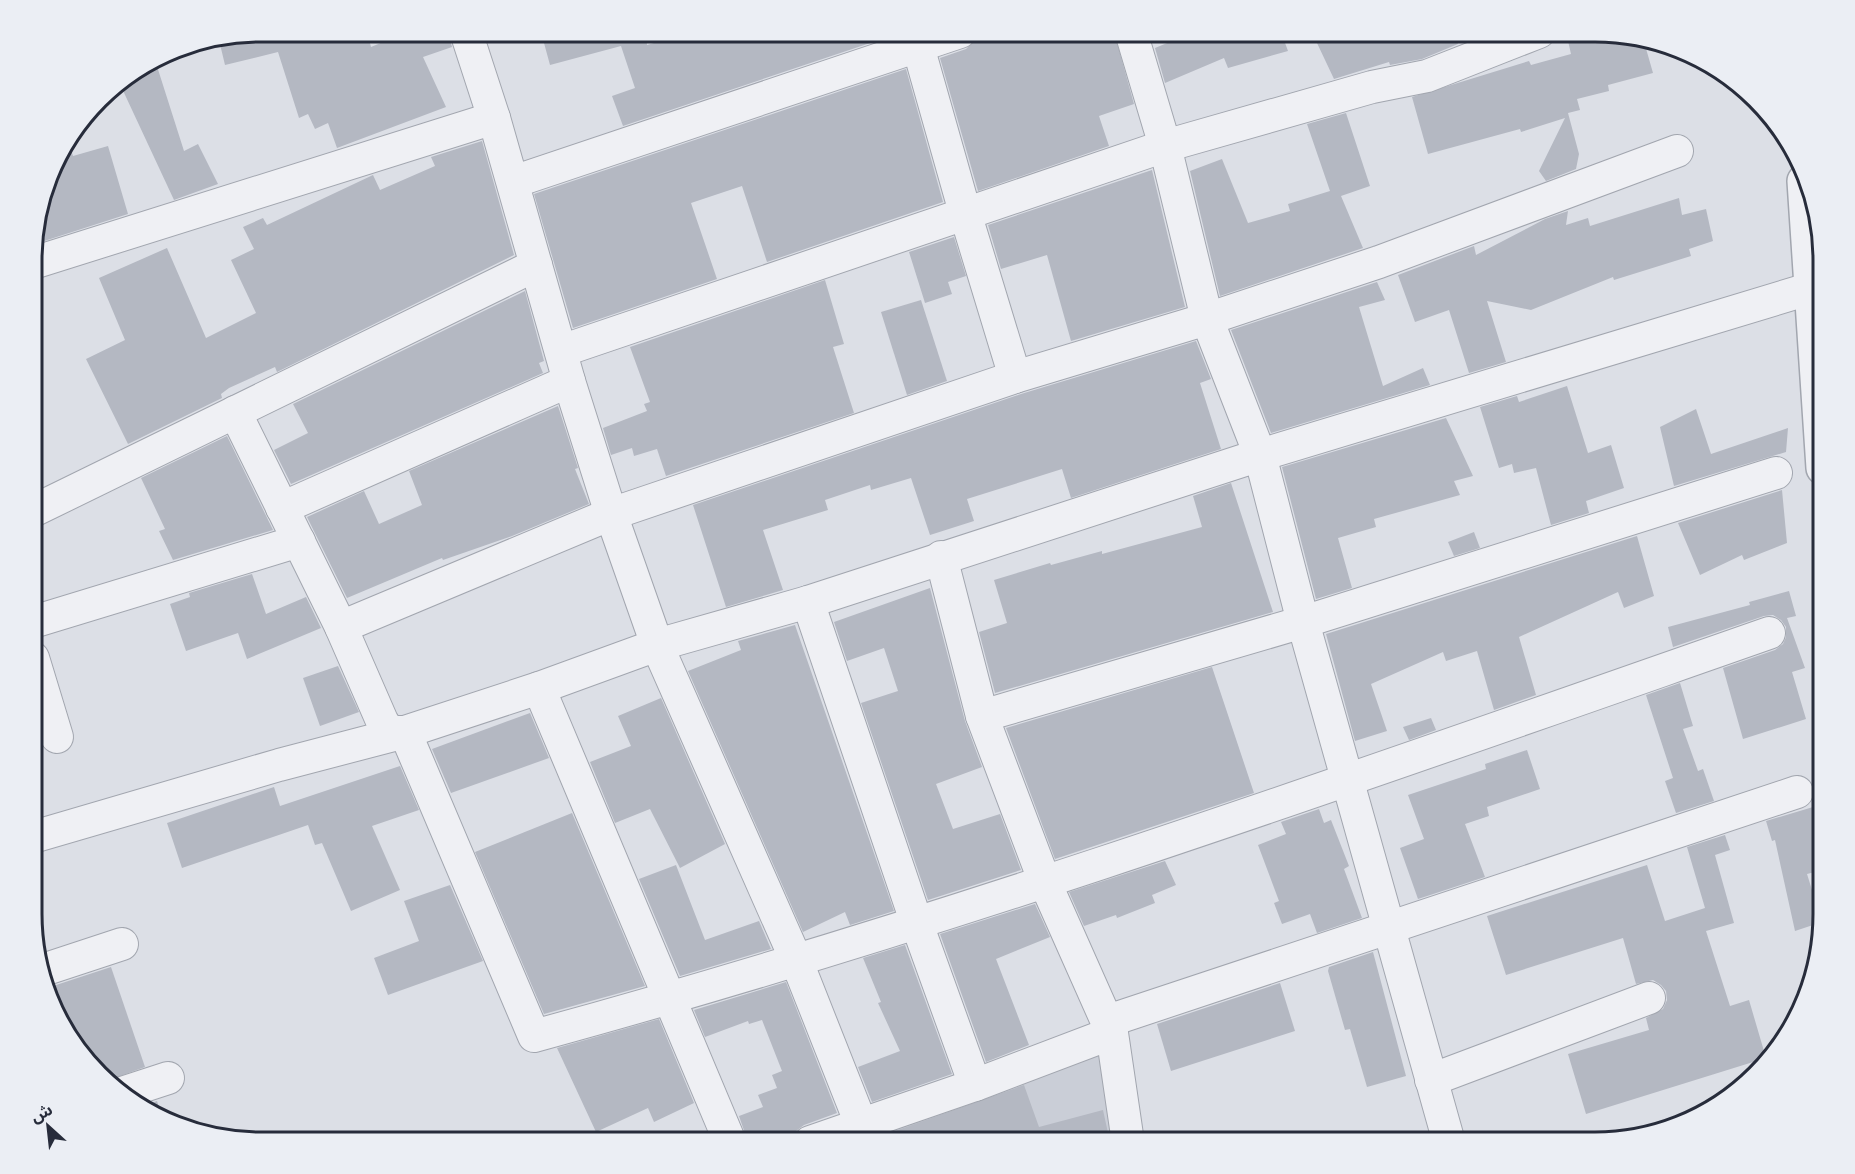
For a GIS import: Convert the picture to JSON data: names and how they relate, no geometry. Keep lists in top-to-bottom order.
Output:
{
  "north": "top left"
}
